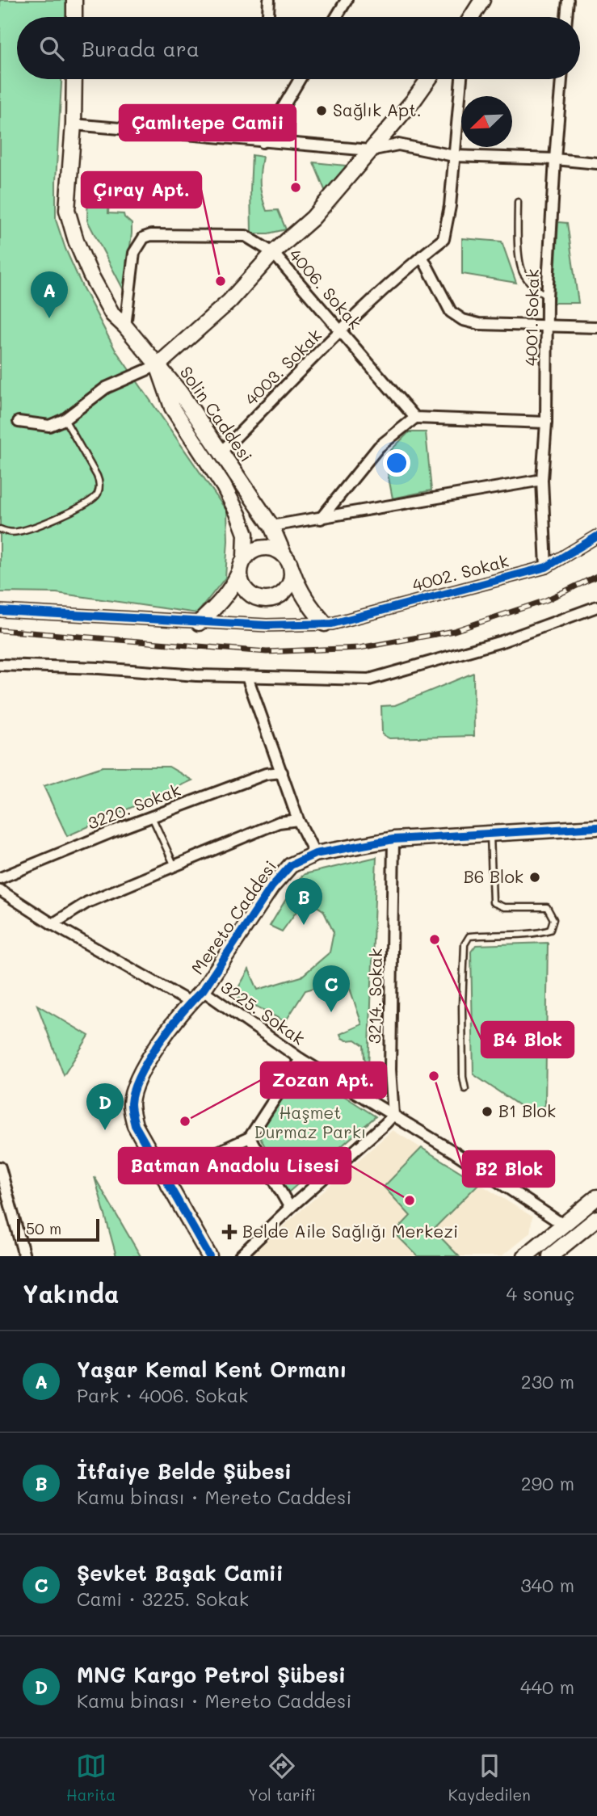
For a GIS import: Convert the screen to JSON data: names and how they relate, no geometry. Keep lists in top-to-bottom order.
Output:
{
  "streets": {
    "street": [
      "4006. Sokak",
      "4001. Sokak",
      "4003. Sokak",
      "Solin Caddesi",
      "4002. Sokak",
      "3220. Sokak",
      "Mereto Caddesi",
      "3214. Sokak",
      "3225. Sokak"
    ]
  },
  "crossings": [
    ["4006. Sokak", "4003. Sokak"],
    ["4001. Sokak", "4002. Sokak"],
    ["4003. Sokak", "Solin Caddesi"],
    ["Mereto Caddesi", "3214. Sokak"],
    ["Mereto Caddesi", "3225. Sokak"],
    ["3214. Sokak", "3225. Sokak"]
  ],
  "parks": ["Haşmet Durmaz Parkı"],
  "places": {
    "other": [
      "Sağlık Apt.",
      "Çamlıtepe Camii",
      "Çıray Apt.",
      "B6 Blok",
      "B4 Blok",
      "B2 Blok",
      "B1 Blok",
      "Zozan Apt.",
      "Batman Anadolu Lisesi"
    ],
    "health": ["Belde Aile Sağlığı Merkezi"]
  },
  "scale_bar": "50 m",
  "north": "bottom left",
  "page": {
    "search": "Burada ara",
    "pins": [
      "A",
      "B",
      "C",
      "D"
    ],
    "scale": "50 m",
    "heading": ["Yakında", "4 sonuç"],
    "list": [
      {
        "mark": "A",
        "name": "Yaşar Kemal Kent Ormanı",
        "note": "Park · 4006. Sokak",
        "value": "230 m"
      },
      {
        "mark": "B",
        "name": "İtfaiye Belde Şübesi",
        "note": "Kamu binası · Mereto Caddesi",
        "value": "290 m"
      },
      {
        "mark": "C",
        "name": "Şevket Başak Camii",
        "note": "Cami · 3225. Sokak",
        "value": "340 m"
      },
      {
        "mark": "D",
        "name": "MNG Kargo Petrol Şübesi",
        "note": "Kamu binası · Mereto Caddesi",
        "value": "440 m"
      }
    ],
    "nav": ["Harita", "Yol tarifi", "Kaydedilen"]
  }
}
